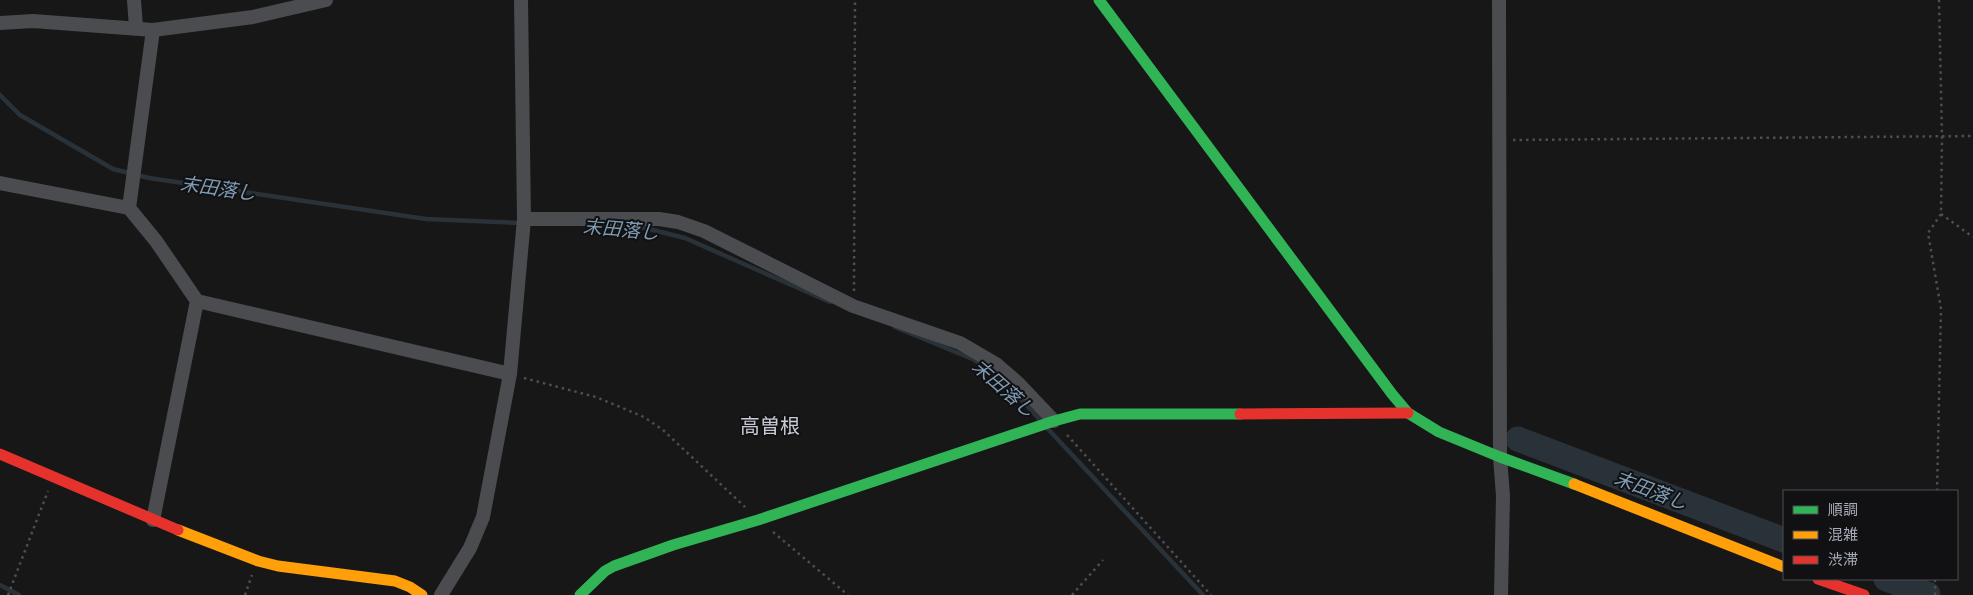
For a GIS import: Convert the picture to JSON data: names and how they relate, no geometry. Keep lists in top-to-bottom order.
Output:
{
  "districts": ["高曽根"],
  "water": ["末田落し"],
  "legend": ["順調", "混雑", "渋滞"]
}
